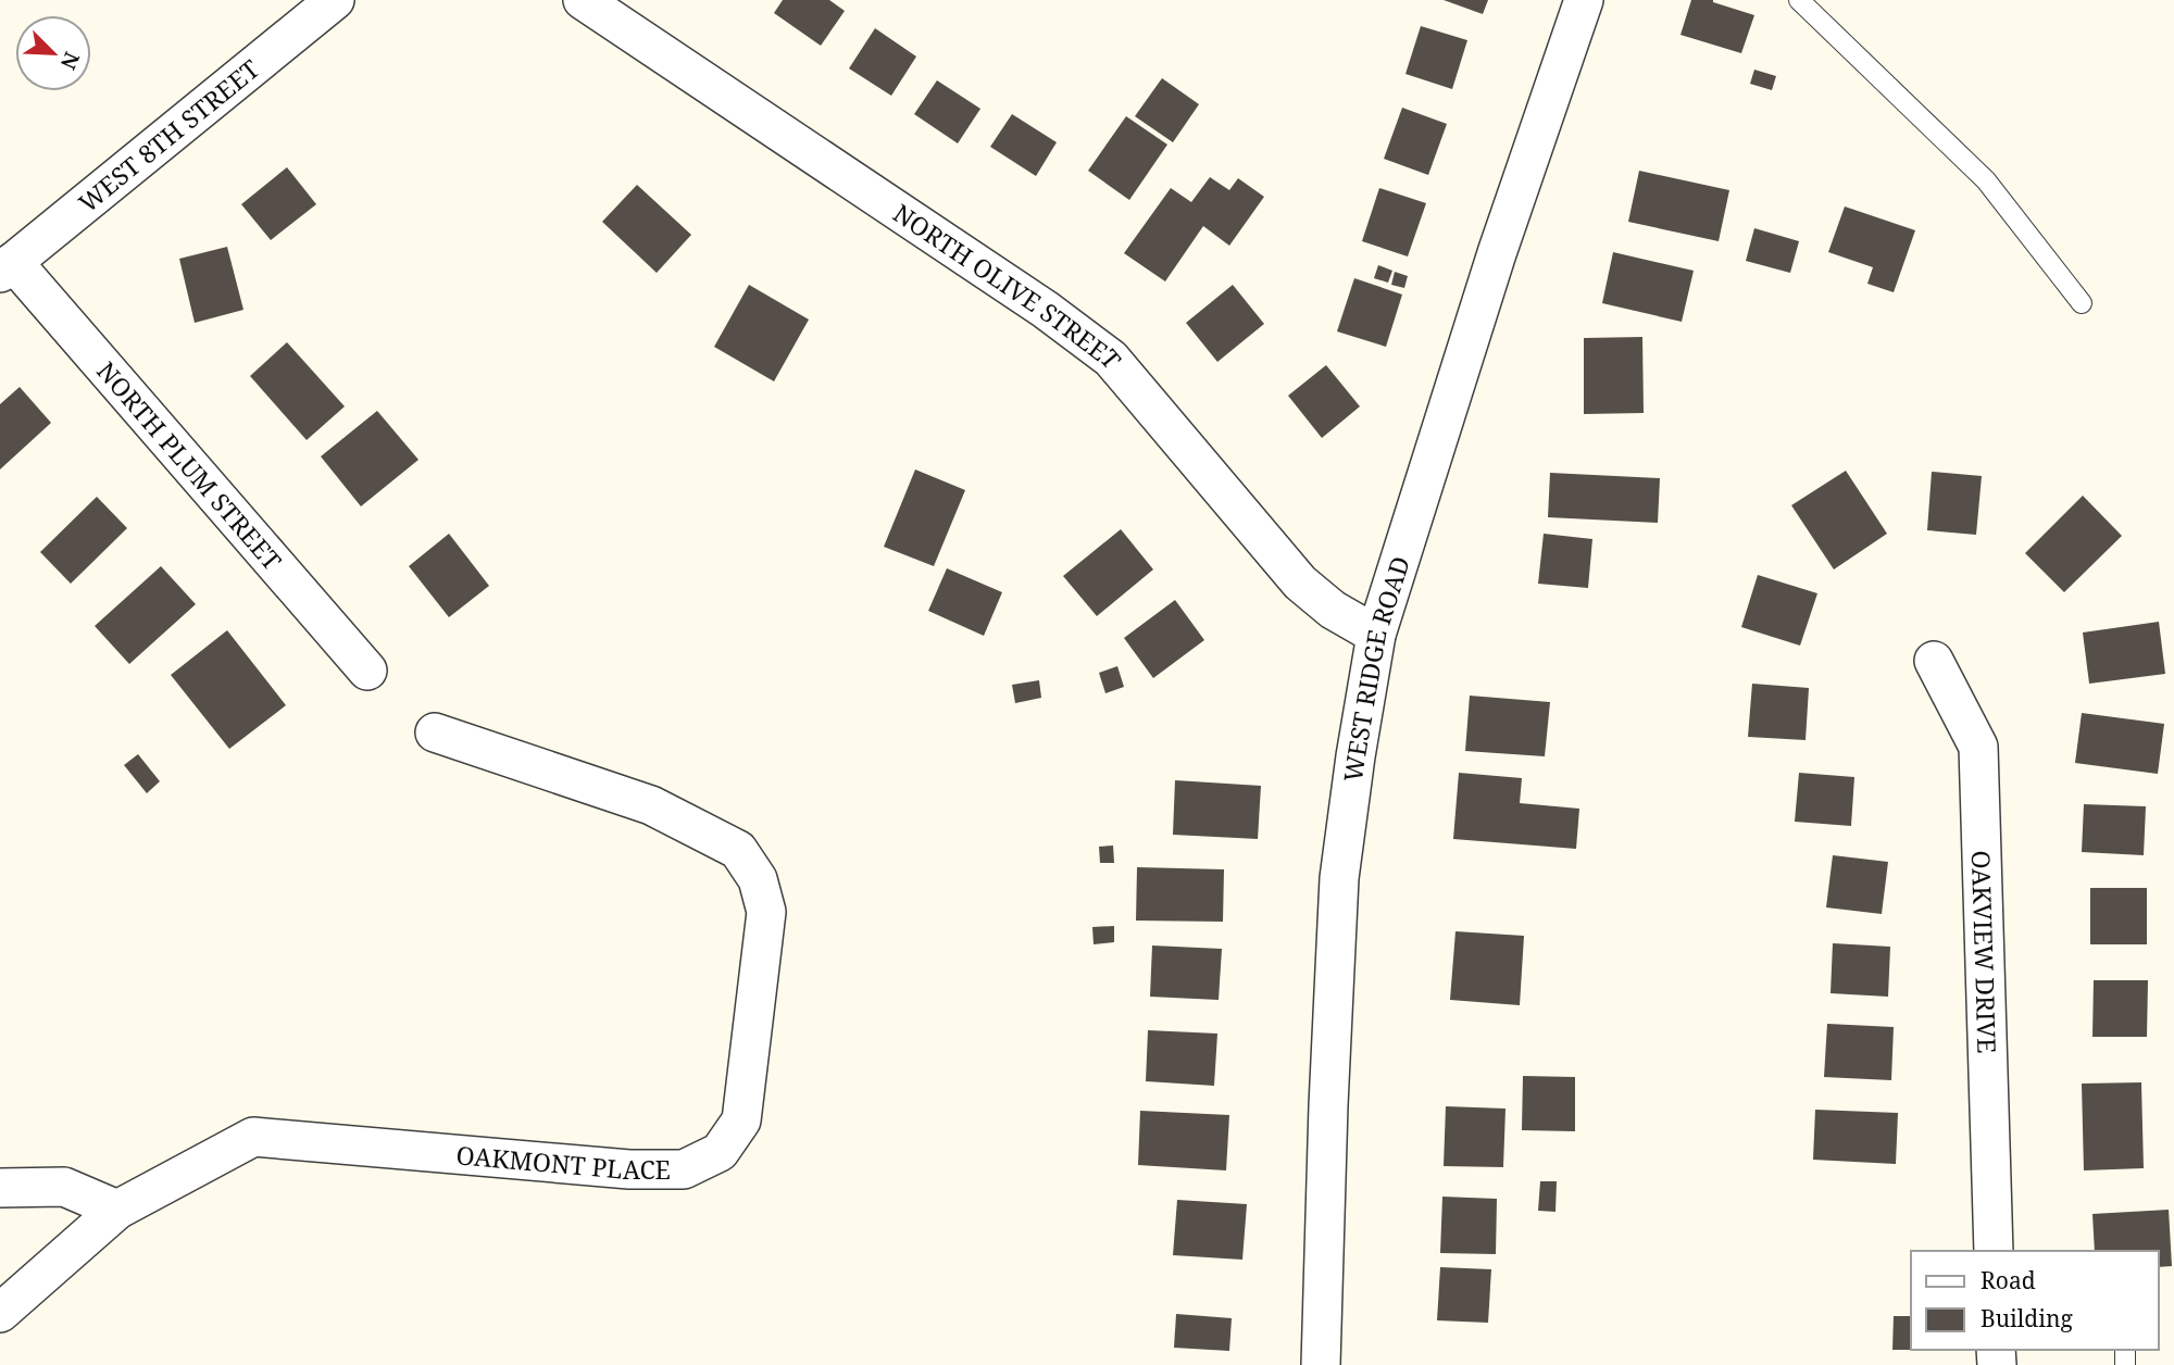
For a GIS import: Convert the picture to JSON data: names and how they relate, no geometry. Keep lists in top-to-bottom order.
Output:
{
  "streets": {
    "street": [
      "WEST 8TH STREET",
      "NORTH OLIVE STREET",
      "NORTH PLUM STREET",
      "WEST RIDGE ROAD",
      "OAKVIEW DRIVE",
      "OAKMONT PLACE"
    ]
  },
  "crossings": [
    ["WEST 8TH STREET", "NORTH PLUM STREET"],
    ["NORTH OLIVE STREET", "WEST RIDGE ROAD"]
  ],
  "legend": ["Road", "Building"],
  "north": "bottom right"
}
